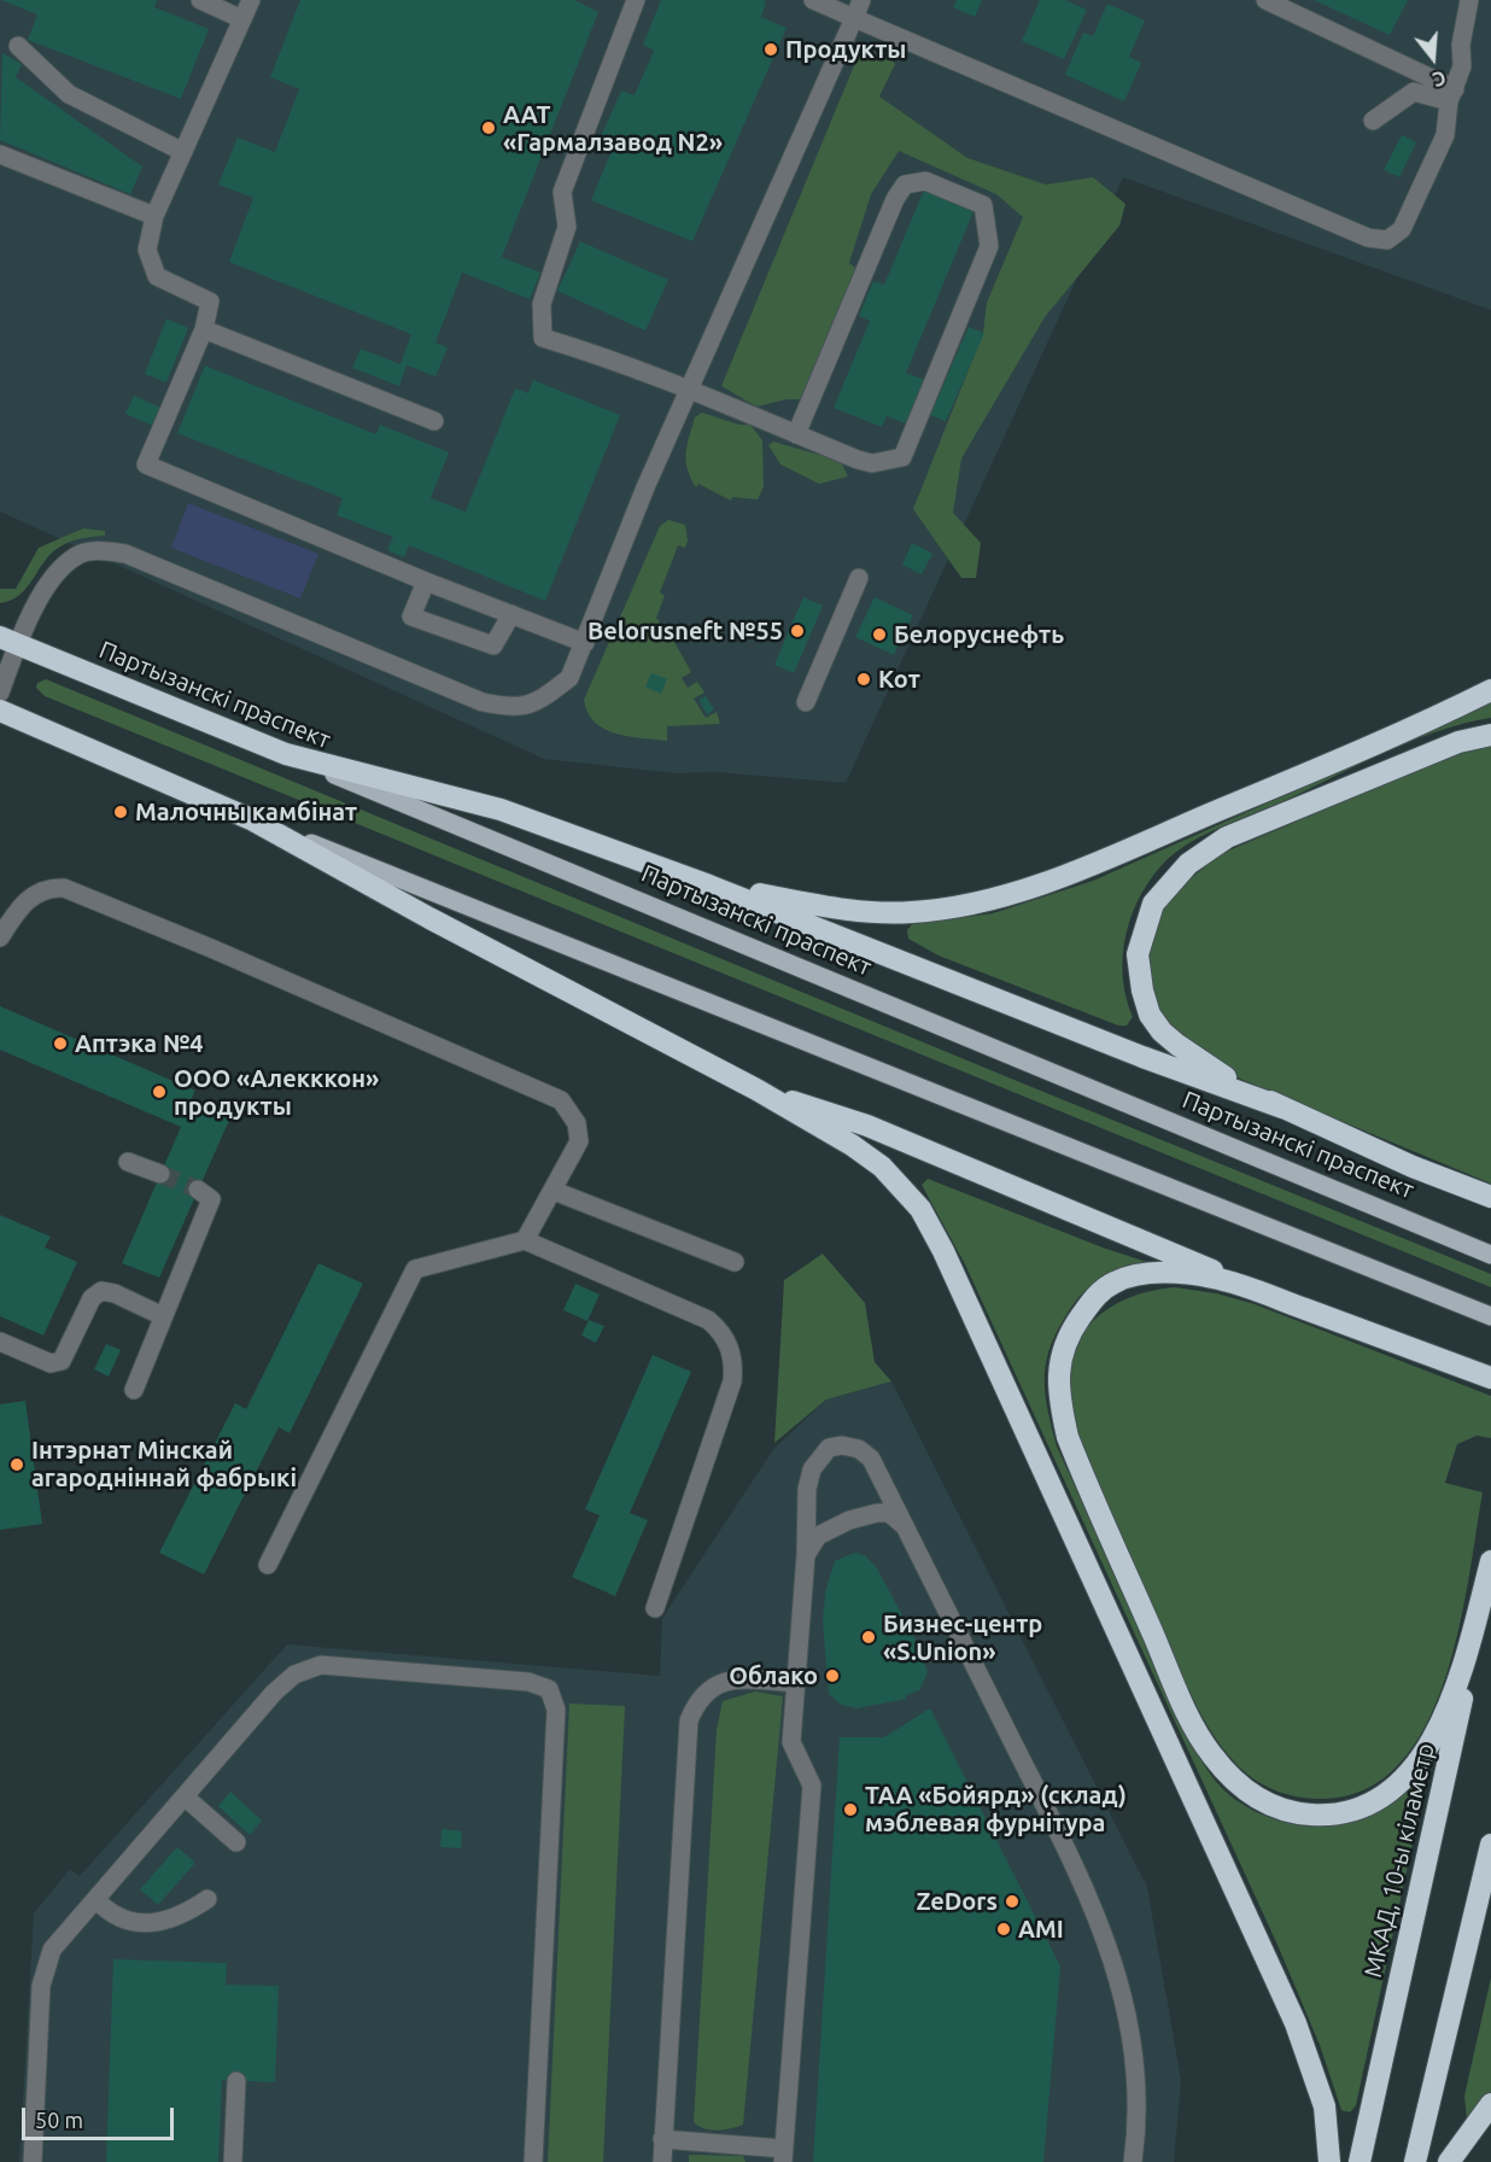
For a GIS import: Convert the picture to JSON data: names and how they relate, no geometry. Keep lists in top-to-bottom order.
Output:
{
  "streets": {
    "highway": ["Партызанскі праспект", "МКАД, 10-ы кіламетр"]
  },
  "places": [
    "Продукты",
    "ААТ «Гармалзавод N2»",
    "Belorusneft №55",
    "Белоруснефть",
    "Кот",
    "Малочны камбінат",
    "Аптэка №4",
    "ООО «Алекккон» продукты",
    "Інтэрнат Мінскай агародніннай фабрыкі",
    "Бизнес-центр «S.Union»",
    "Облако",
    "ТАА «Бойярд» (склад) мэблевая фурнітура",
    "ZeDors",
    "AMI"
  ],
  "scale_bar": "50 m",
  "north": "bottom"
}
